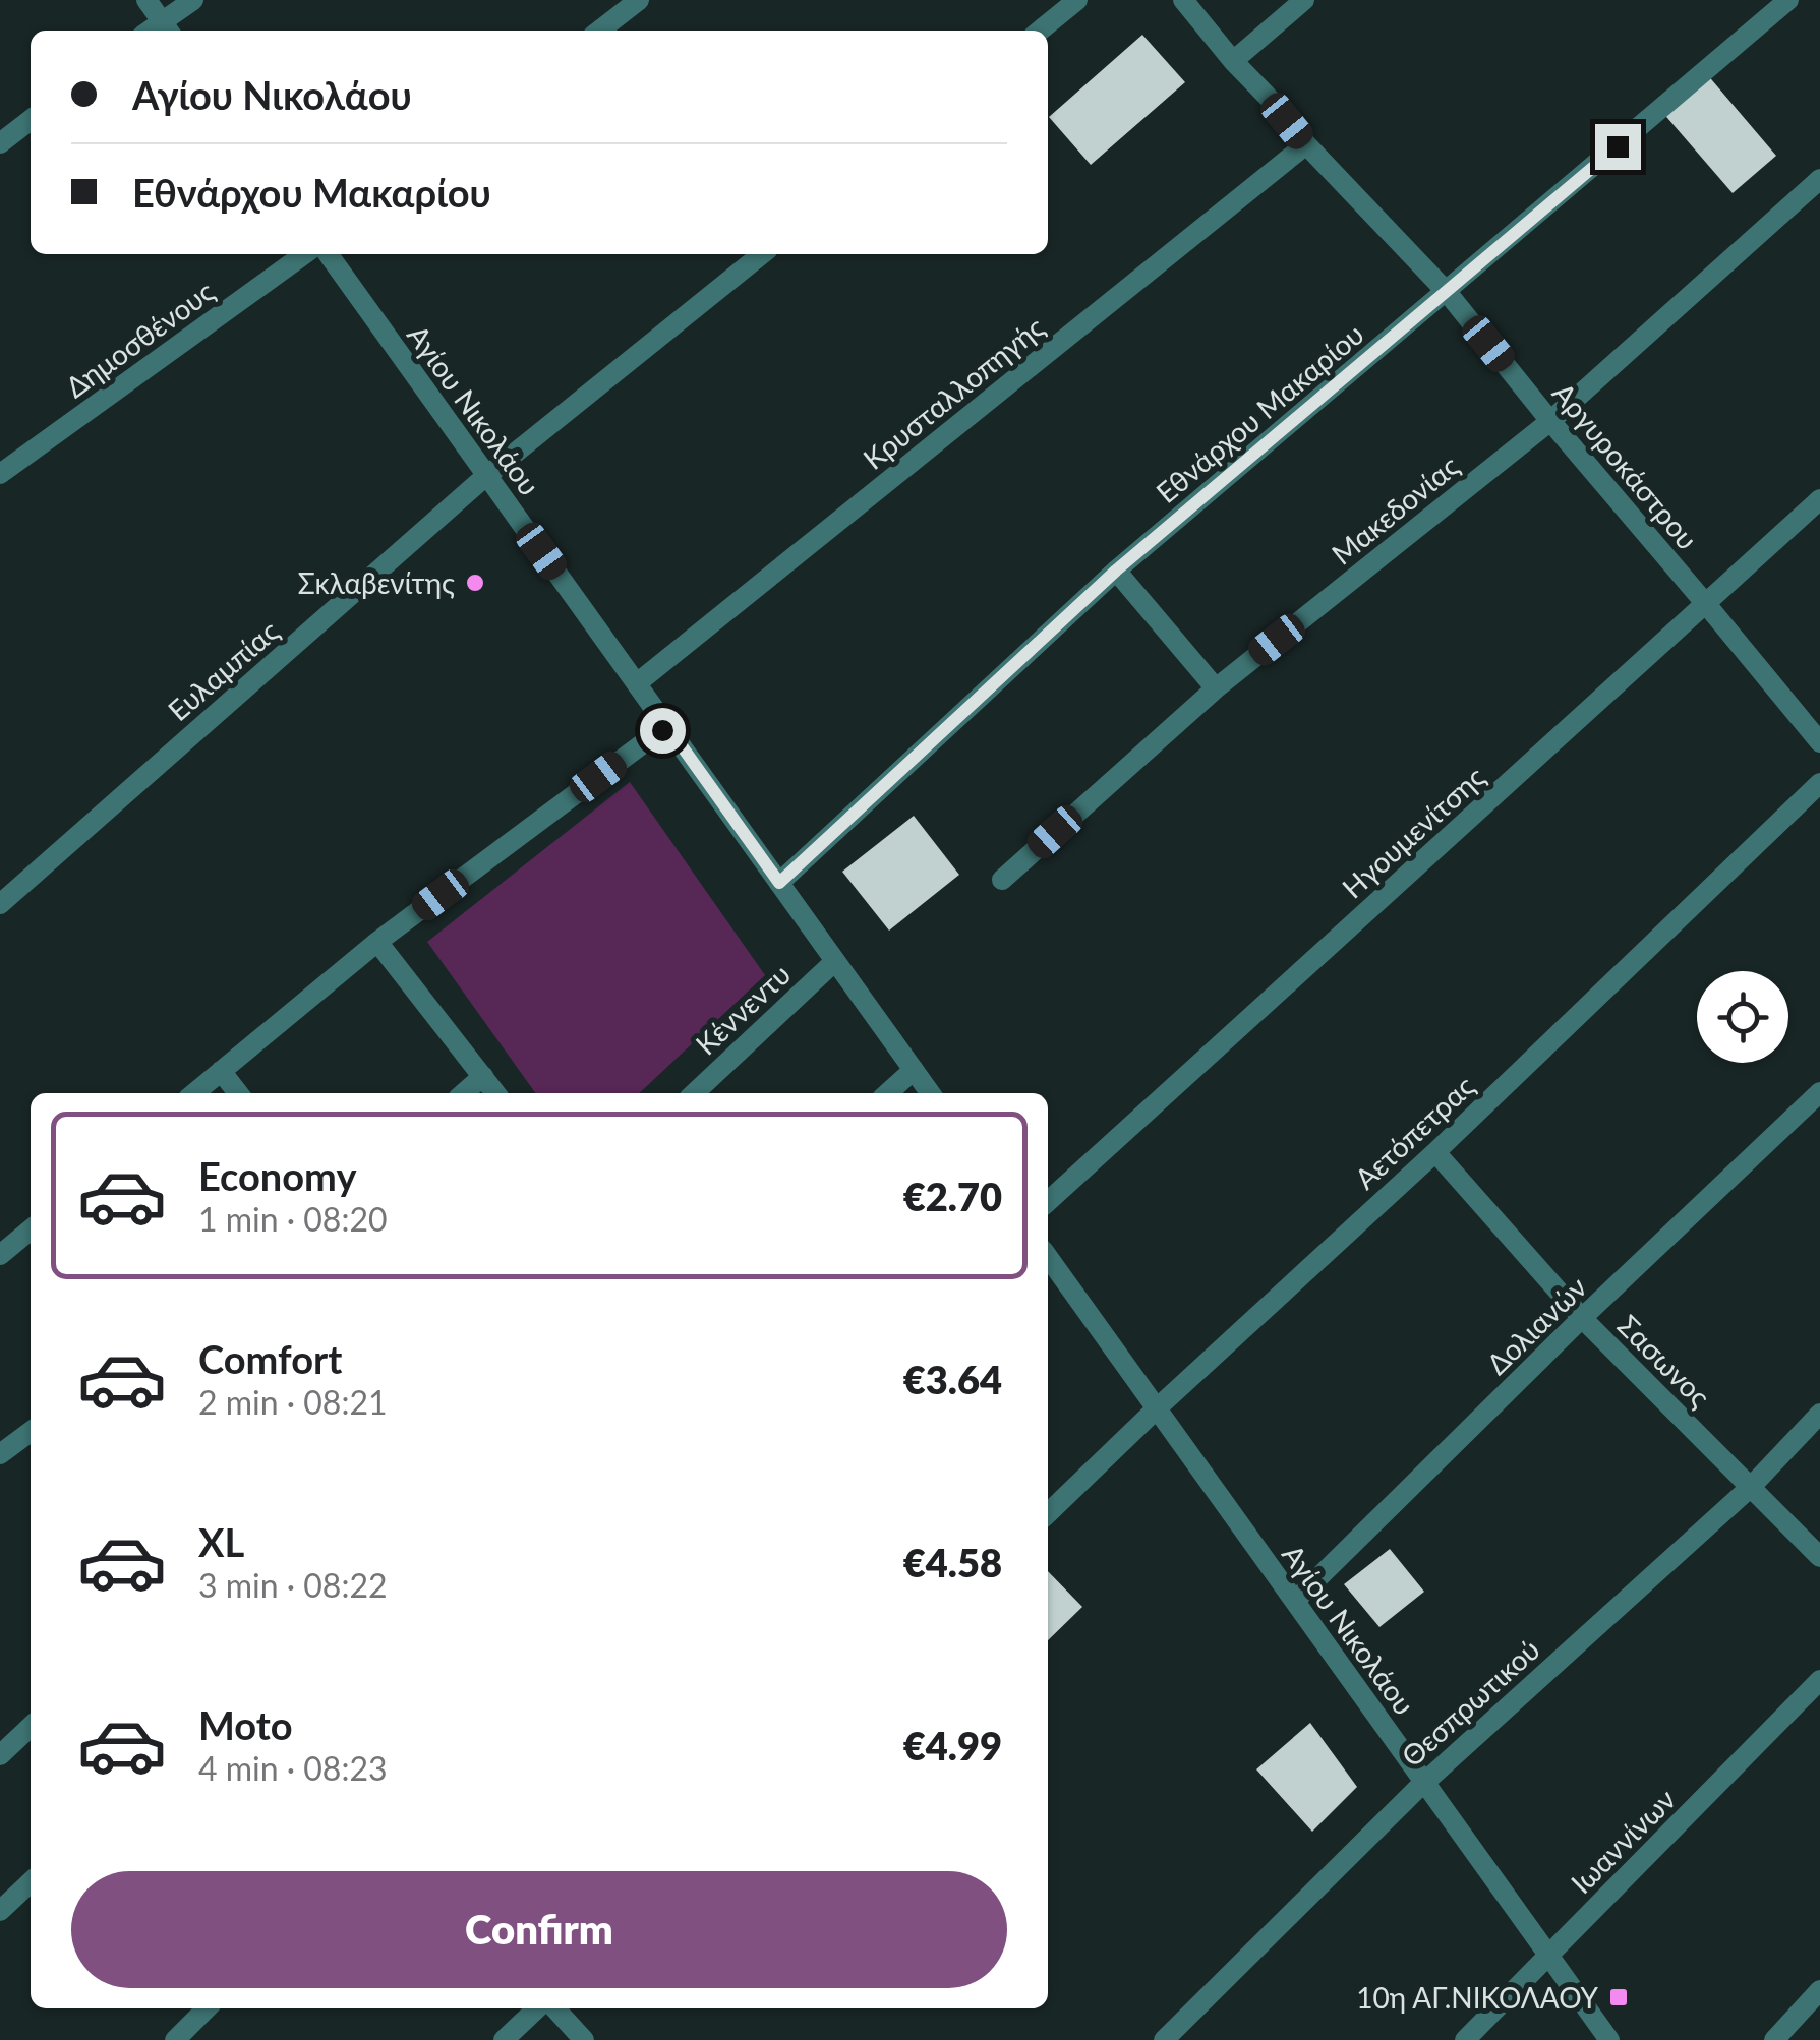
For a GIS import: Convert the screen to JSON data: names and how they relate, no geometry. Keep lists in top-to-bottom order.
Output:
{
  "streets": {
    "street": [
      "Δημοσθένους",
      "Κρυσταλλοπηγής",
      "Αγίου Νικολάου",
      "Εθνάρχου Μακαρίου",
      "Αργυροκάστρου",
      "Μακεδονίας",
      "Ευλαμπίας",
      "Ηγουμενίτσης",
      "Κέννεντυ",
      "Αετόπετρας",
      "Δολιανών",
      "Σασωνος",
      "Θεσπρωτικού",
      "Ιωαννίνων"
    ]
  },
  "crossings": [
    ["Κρυσταλλοπηγής", "Αγίου Νικολάου"],
    ["Κρυσταλλοπηγής", "Αργυροκάστρου"],
    ["Αγίου Νικολάου", "Εθνάρχου Μακαρίου"],
    ["Αγίου Νικολάου", "Ευλαμπίας"],
    ["Αγίου Νικολάου", "Κέννεντυ"],
    ["Αγίου Νικολάου", "Αετόπετρας"],
    ["Αγίου Νικολάου", "Δολιανών"],
    ["Αγίου Νικολάου", "Θεσπρωτικού"],
    ["Αγίου Νικολάου", "Ιωαννίνων"],
    ["Εθνάρχου Μακαρίου", "Αργυροκάστρου"],
    ["Αργυροκάστρου", "Μακεδονίας"],
    ["Αργυροκάστρου", "Ηγουμενίτσης"],
    ["Αετόπετρας", "Σασωνος"],
    ["Δολιανών", "Σασωνος"],
    ["Σασωνος", "Θεσπρωτικού"]
  ],
  "places": {
    "other": ["Σκλαβενίτης"],
    "transit": ["10η ΑΓ.ΝΙΚΟΛΑΟΥ"]
  },
  "page": {
    "banner": ["Αγίου Νικολάου", "Εθνάρχου Μακαρίου"],
    "list": [
      {
        "name": "Economy",
        "note": "1 min · 08:20",
        "value": "€2.70"
      },
      {
        "name": "Comfort",
        "note": "2 min · 08:21",
        "value": "€3.64"
      },
      {
        "name": "XL",
        "note": "3 min · 08:22",
        "value": "€4.58"
      },
      {
        "name": "Moto",
        "note": "4 min · 08:23",
        "value": "€4.99"
      }
    ],
    "buttons": "Confirm"
  }
}
